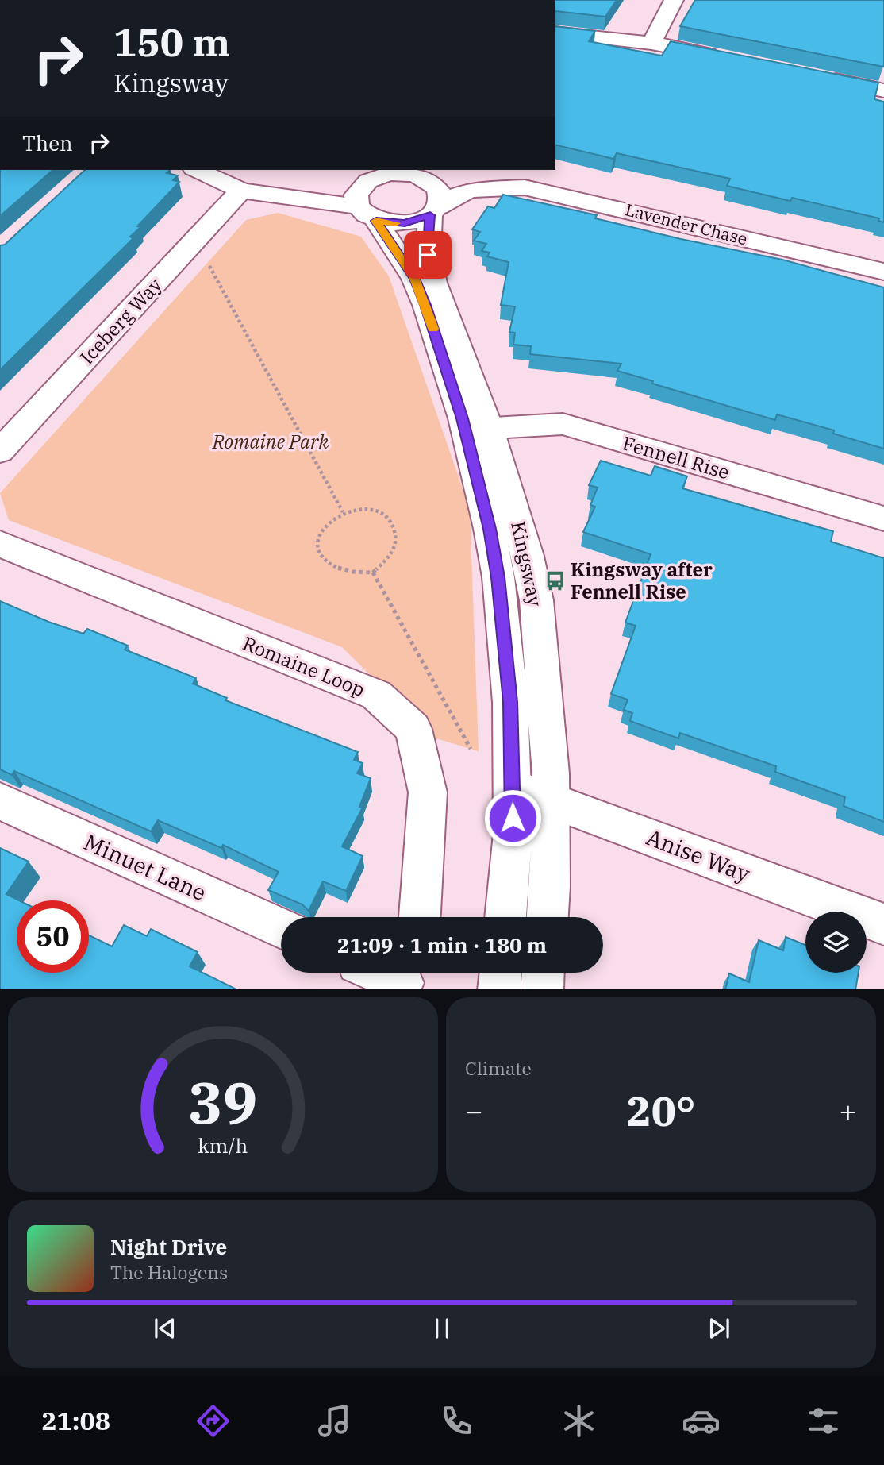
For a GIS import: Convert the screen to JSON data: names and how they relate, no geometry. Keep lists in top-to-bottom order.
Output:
{
  "streets": {
    "street": [
      "Lavender Chase",
      "Iceberg Way",
      "Fennell Rise",
      "Kingsway",
      "Romaine Loop",
      "Anise Way",
      "Minuet Lane"
    ]
  },
  "crossings": [
    ["Lavender Chase", "Kingsway"],
    ["Fennell Rise", "Kingsway"],
    ["Kingsway", "Anise Way"]
  ],
  "parks": ["Romaine Park"],
  "places": {
    "bus stop": ["Kingsway after Fennell Rise"]
  },
  "page": {
    "turn": ["150 m", "Kingsway"],
    "then": "Then",
    "limit": "50",
    "trip": "21:09 · 1 min · 180 m",
    "tile": "Climate",
    "heat": ["−", "20°", "+"],
    "song": ["Night Drive", "The Halogens"],
    "tabs": "21:08",
    "gauge": ["39", "km/h"]
  }
}
